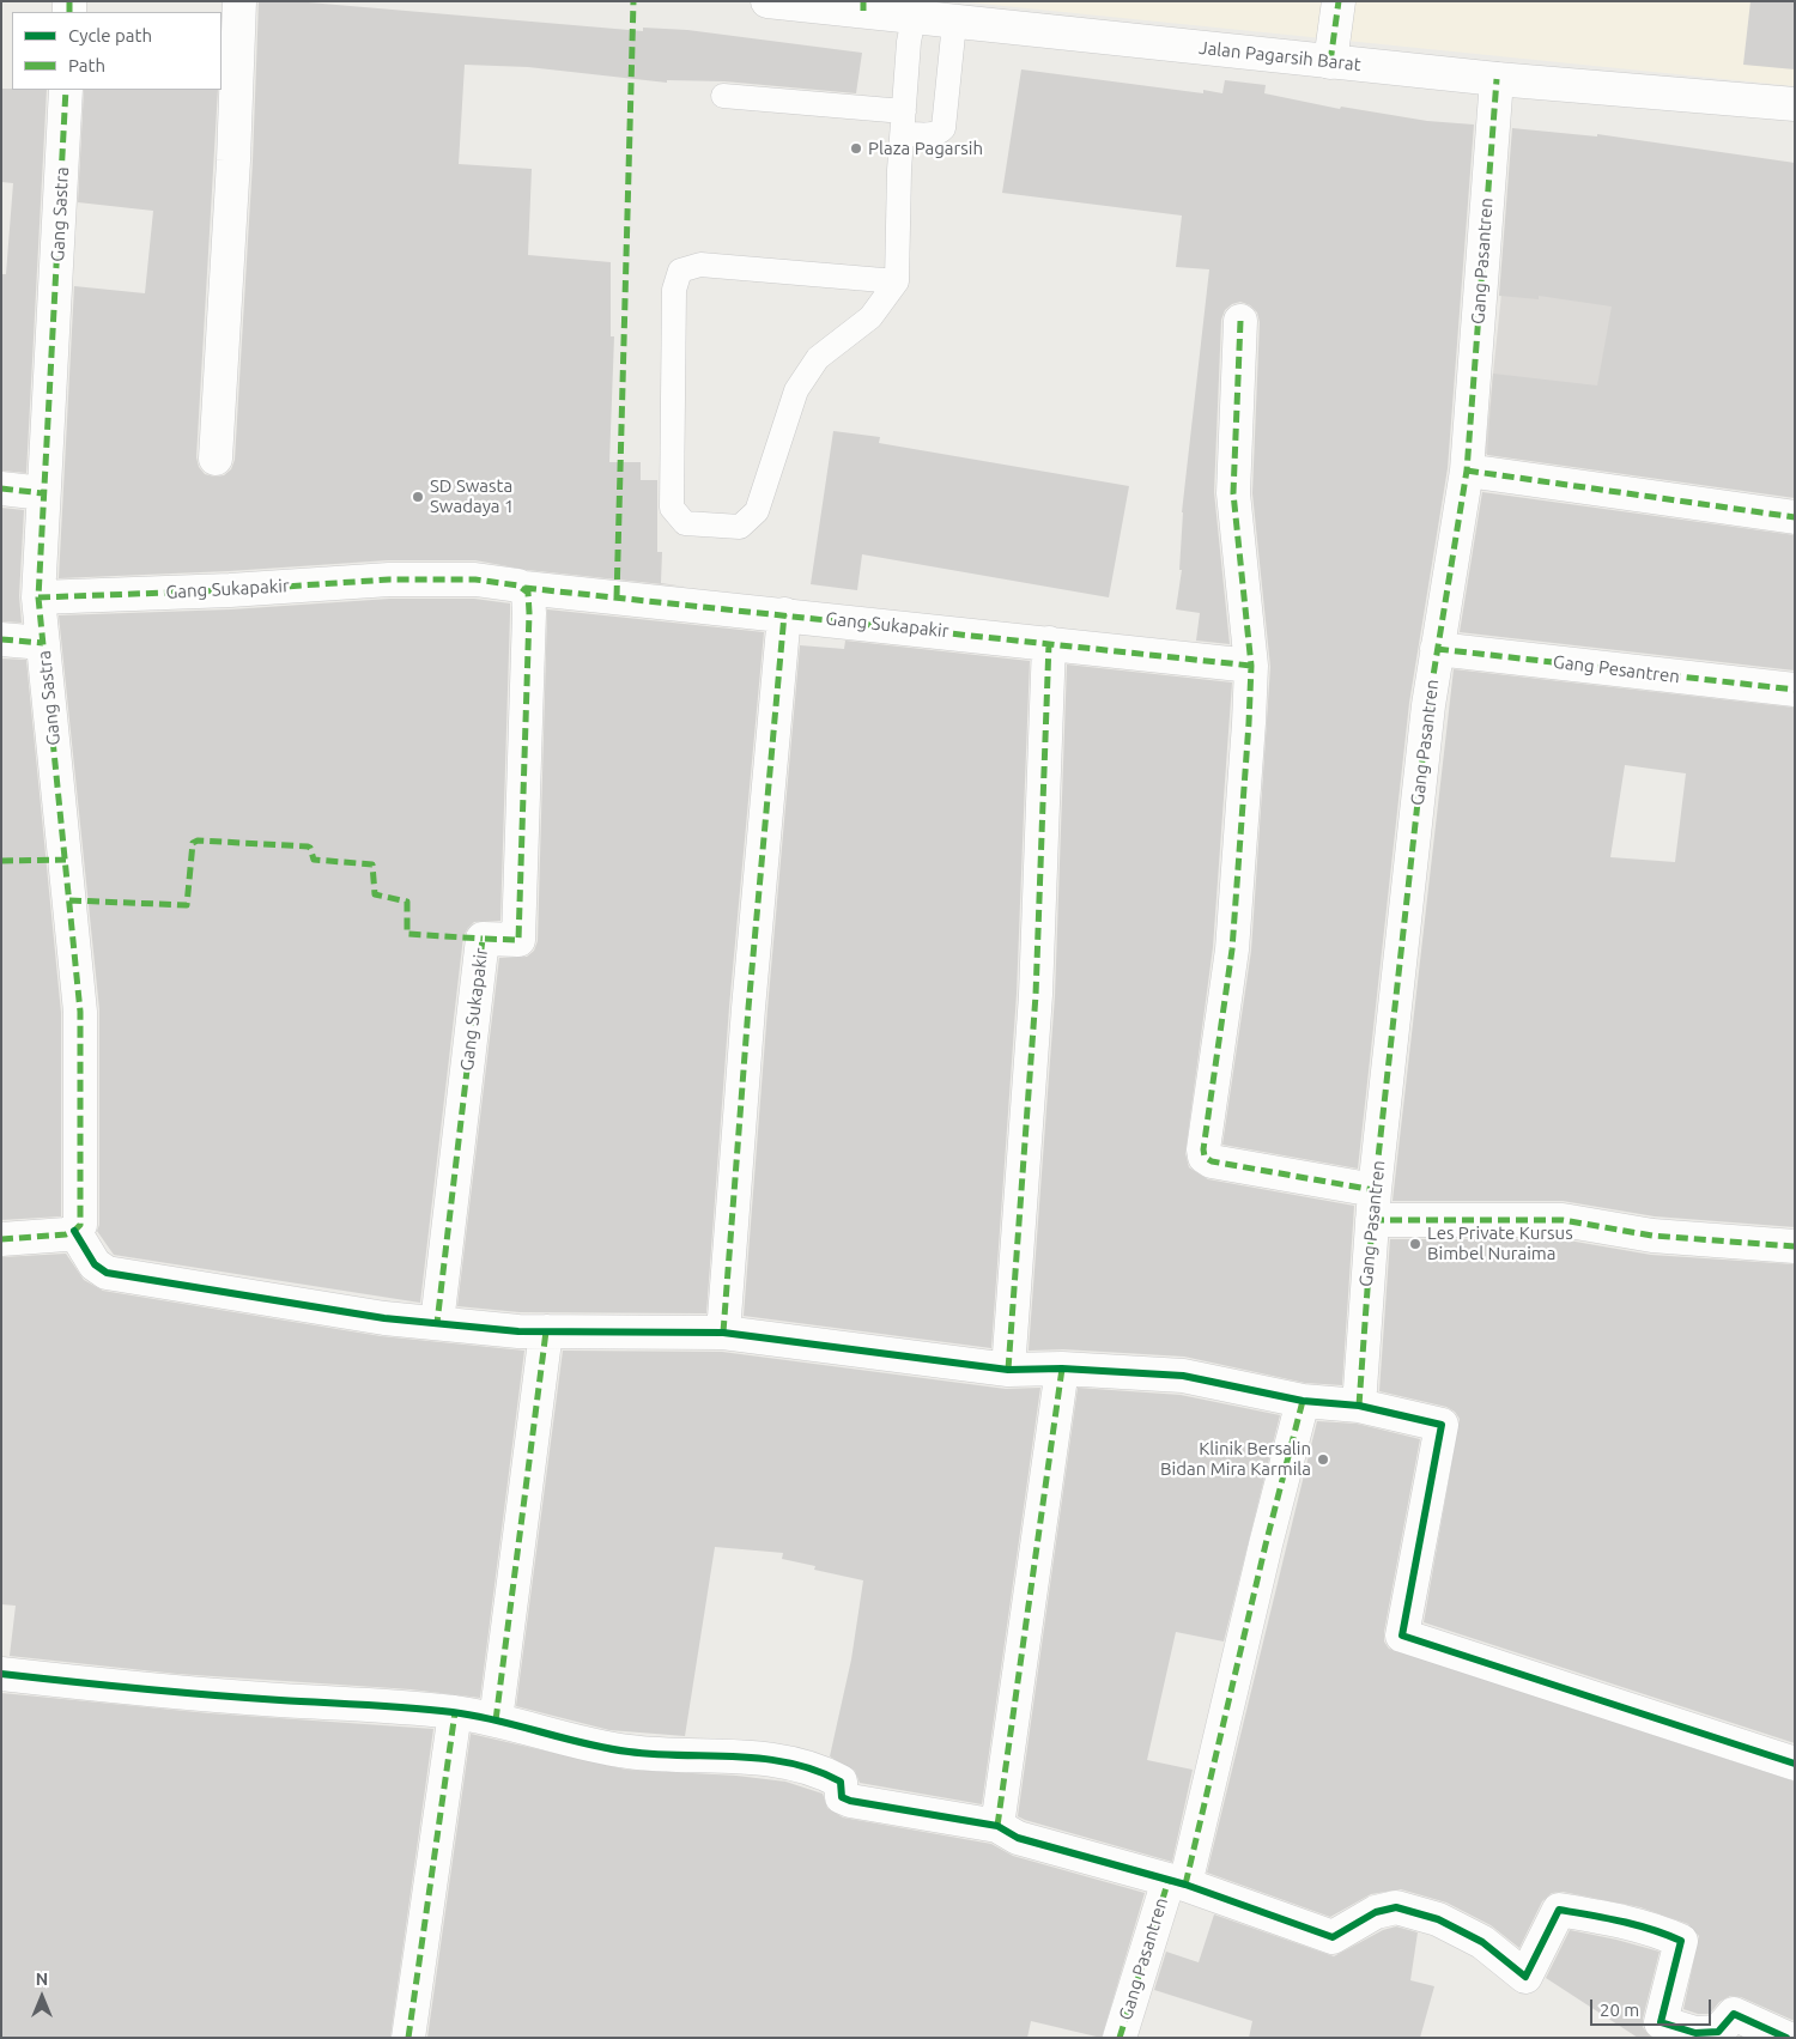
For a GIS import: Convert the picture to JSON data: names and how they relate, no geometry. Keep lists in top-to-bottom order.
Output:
{
  "streets": {
    "street": [
      "Jalan Pagarsih Barat",
      "Gang Sastra",
      "Gang Pasantren",
      "Gang Sukapakir",
      "Gang Pesantren"
    ]
  },
  "crossings": [
    ["Jalan Pagarsih Barat", "Gang Pasantren"],
    ["Gang Sastra", "Gang Sukapakir"],
    ["Gang Pasantren", "Gang Pesantren"]
  ],
  "places": [
    "Plaza Pagarsih",
    "SD Swasta Swadaya 1",
    "Les Private Kursus Bimbel Nuraima",
    "Klinik Bersalin Bidan Mira Karmila"
  ],
  "legend": ["Cycle path", "Path"],
  "scale_bar": "20 m",
  "north": "top"
}
